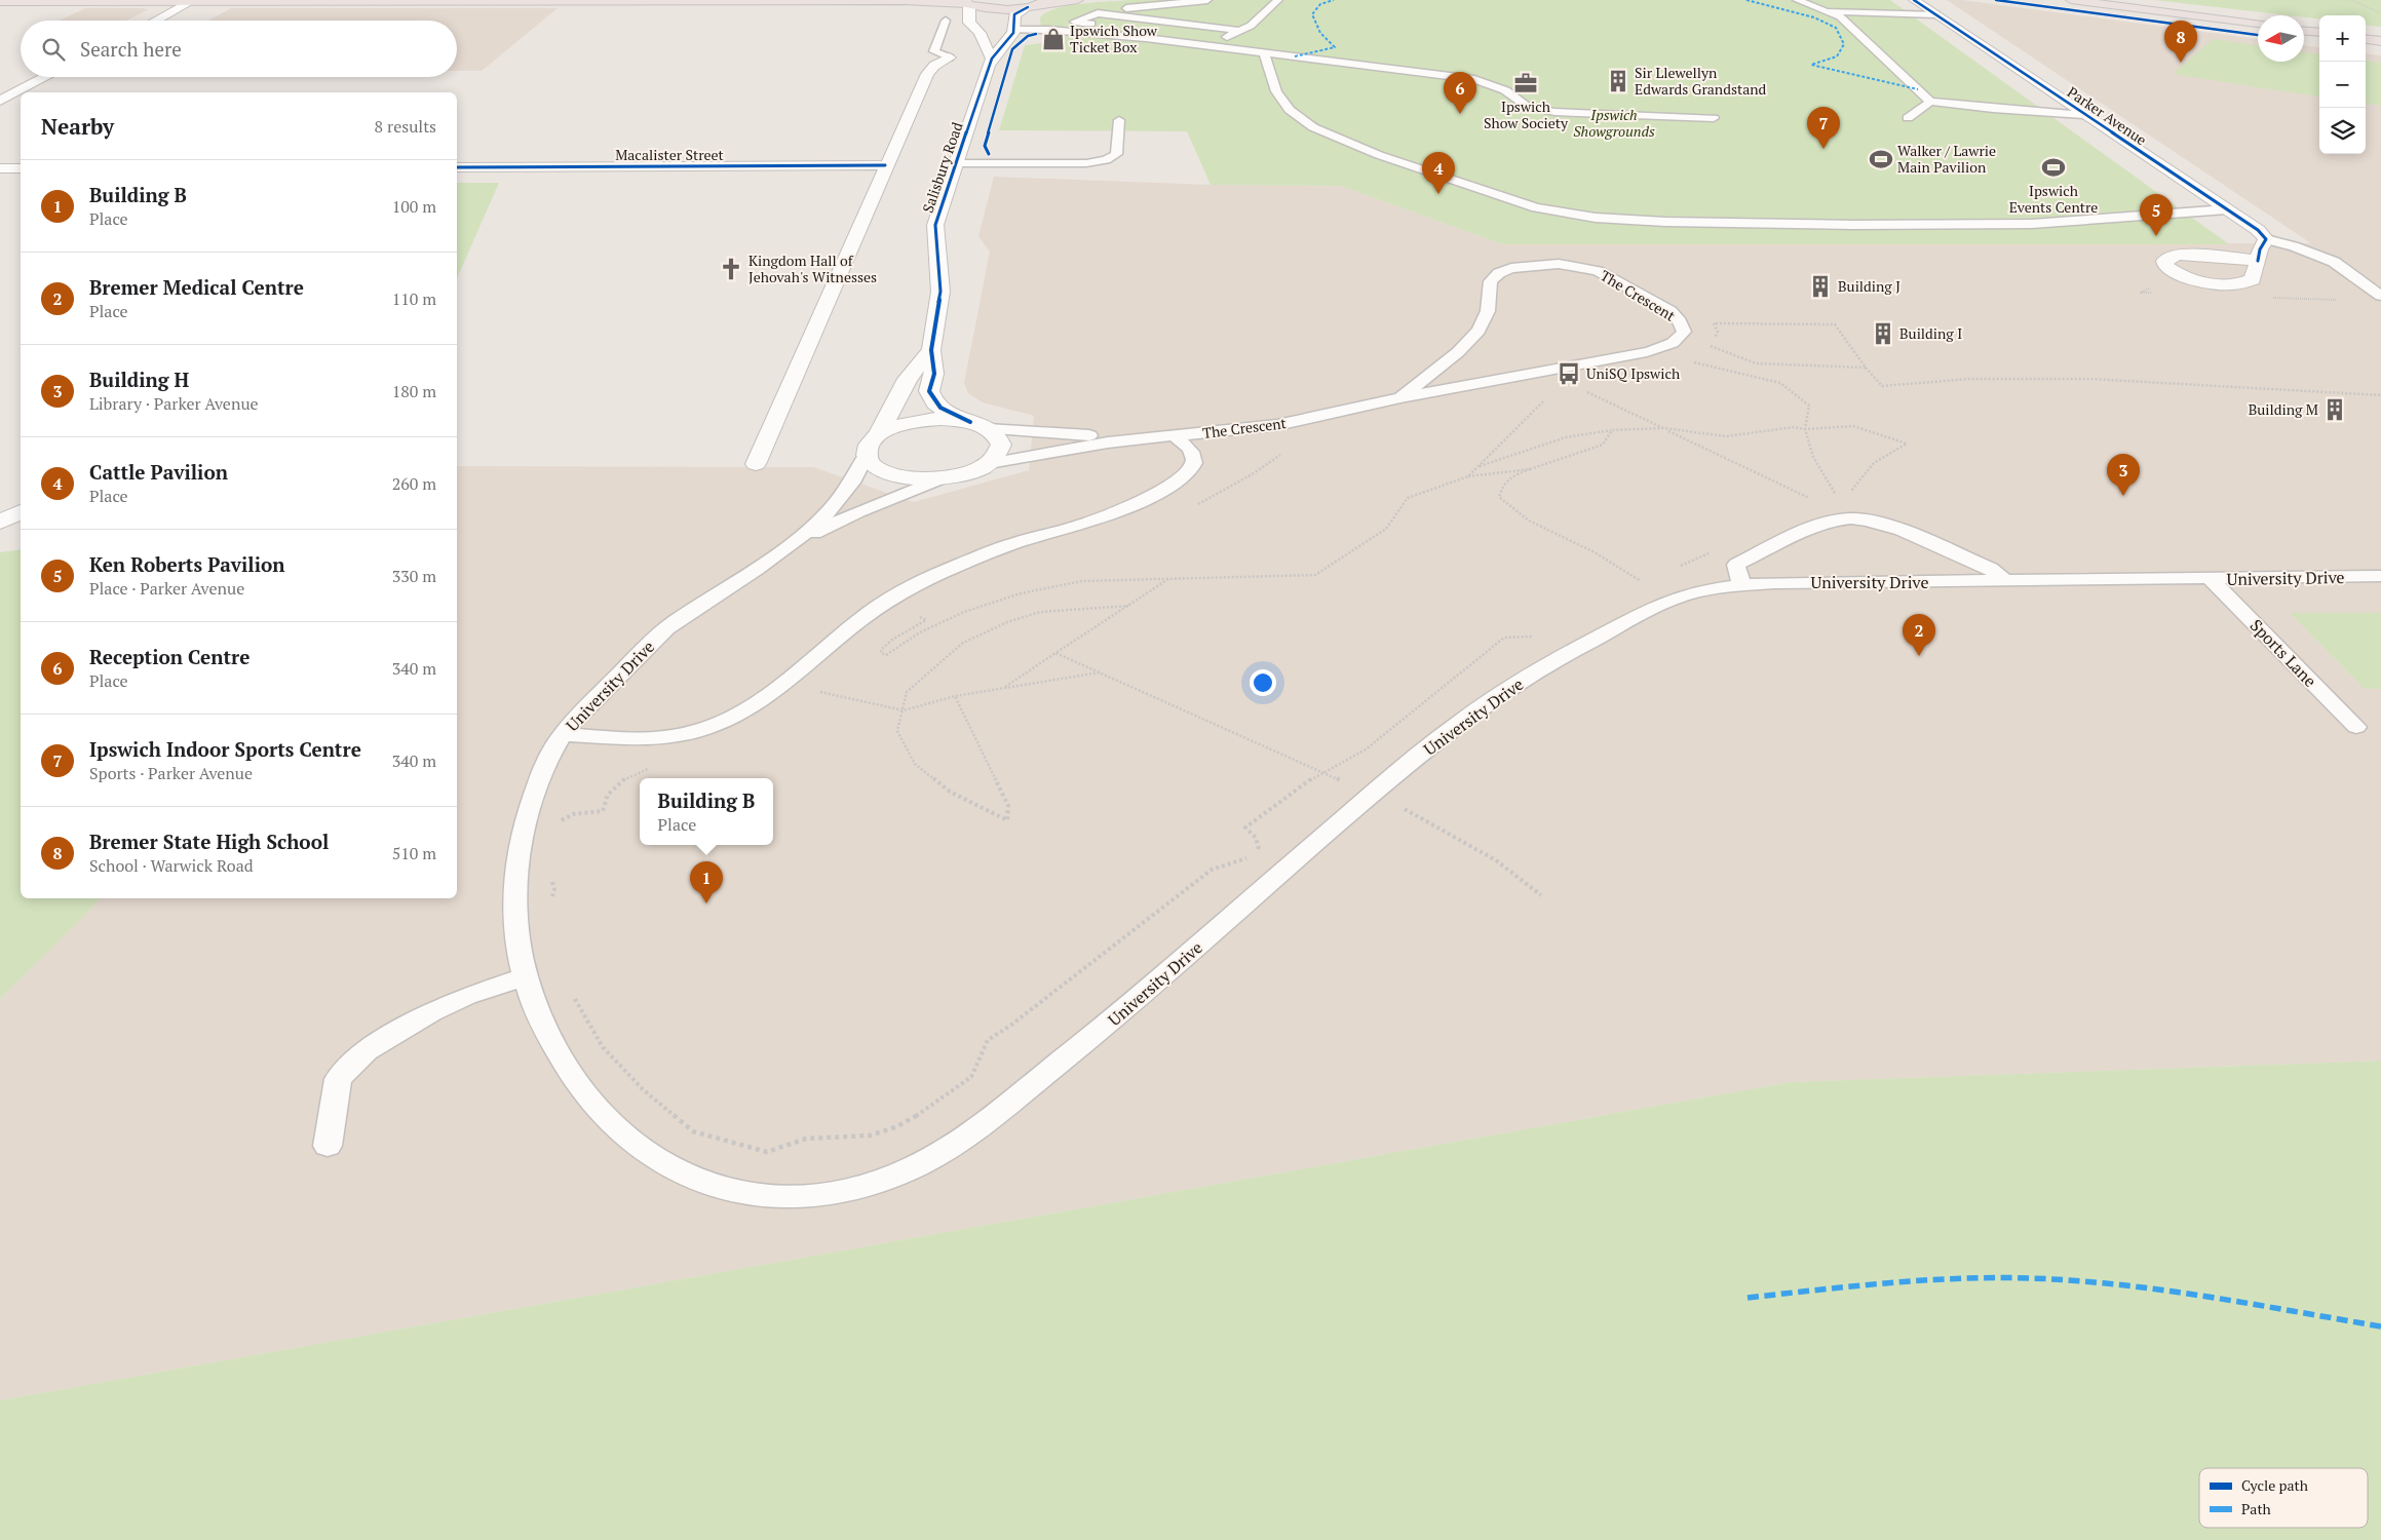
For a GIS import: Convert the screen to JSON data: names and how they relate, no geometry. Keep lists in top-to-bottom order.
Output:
{
  "streets": {
    "street": ["Parker Avenue", "Macalister Street", "Salisbury Road"],
    "lane": ["The Crescent", "University Drive", "Sports Lane"]
  },
  "crossings": [
    ["Salisbury Road", "The Crescent"],
    ["University Drive", "Sports Lane"]
  ],
  "parks": ["Ipswich Showgrounds"],
  "places": {
    "shop": ["Ipswich Show Ticket Box"],
    "building": [
      "Sir Llewellyn Edwards Grandstand",
      "Building J",
      "Building I",
      "Building M"
    ],
    "office": ["Ipswich Show Society"],
    "sports": ["Walker / Lawrie Main Pavilion", "Ipswich Events Centre"],
    "church": ["Kingdom Hall of Jehovah's Witnesses"],
    "bus stop": ["UniSQ Ipswich"]
  },
  "legend": ["Cycle path", "Path"],
  "north": "left",
  "page": {
    "map_buttons": ["+", "−"],
    "pins": [
      "8",
      "6",
      "7",
      "4",
      "5",
      "3",
      "2",
      "1"
    ],
    "search": "Search here",
    "heading": ["Nearby", "8 results"],
    "list": [
      {
        "mark": "1",
        "name": "Building B",
        "note": "Place",
        "value": "100 m"
      },
      {
        "mark": "2",
        "name": "Bremer Medical Centre",
        "note": "Place",
        "value": "110 m"
      },
      {
        "mark": "3",
        "name": "Building H",
        "note": "Library · Parker Avenue",
        "value": "180 m"
      },
      {
        "mark": "4",
        "name": "Cattle Pavilion",
        "note": "Place",
        "value": "260 m"
      },
      {
        "mark": "5",
        "name": "Ken Roberts Pavilion",
        "note": "Place · Parker Avenue",
        "value": "330 m"
      },
      {
        "mark": "6",
        "name": "Reception Centre",
        "note": "Place",
        "value": "340 m"
      },
      {
        "mark": "7",
        "name": "Ipswich Indoor Sports Centre",
        "note": "Sports · Parker Avenue",
        "value": "340 m"
      },
      {
        "mark": "8",
        "name": "Bremer State High School",
        "note": "School · Warwick Road",
        "value": "510 m"
      }
    ],
    "popup": ["Building B", "Place"]
  }
}
